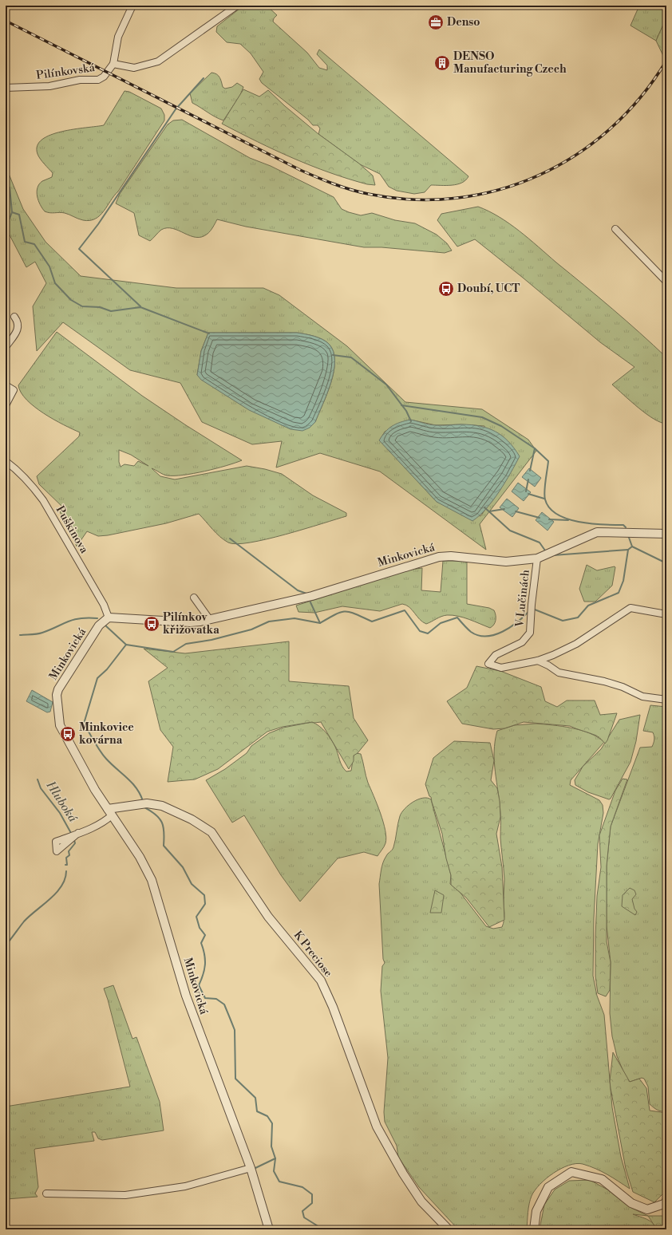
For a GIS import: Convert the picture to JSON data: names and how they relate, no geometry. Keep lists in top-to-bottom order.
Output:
{
  "streets": {
    "street": [
      "Pilínkovská",
      "Puškinova",
      "Minkovická",
      "V Lučinách",
      "K Preciose"
    ]
  },
  "crossings": [
    ["Puškinova", "Minkovická"],
    ["Minkovická", "V Lučinách"],
    ["Minkovická", "K Preciose"]
  ],
  "water": ["Hluboká"],
  "places": {
    "office": ["Denso"],
    "building": ["DENSO Manufacturing Czech"],
    "bus stop": ["Doubí, UCT", "Pilínkov křižovatka", "Minkovice kovárna"]
  }
}
